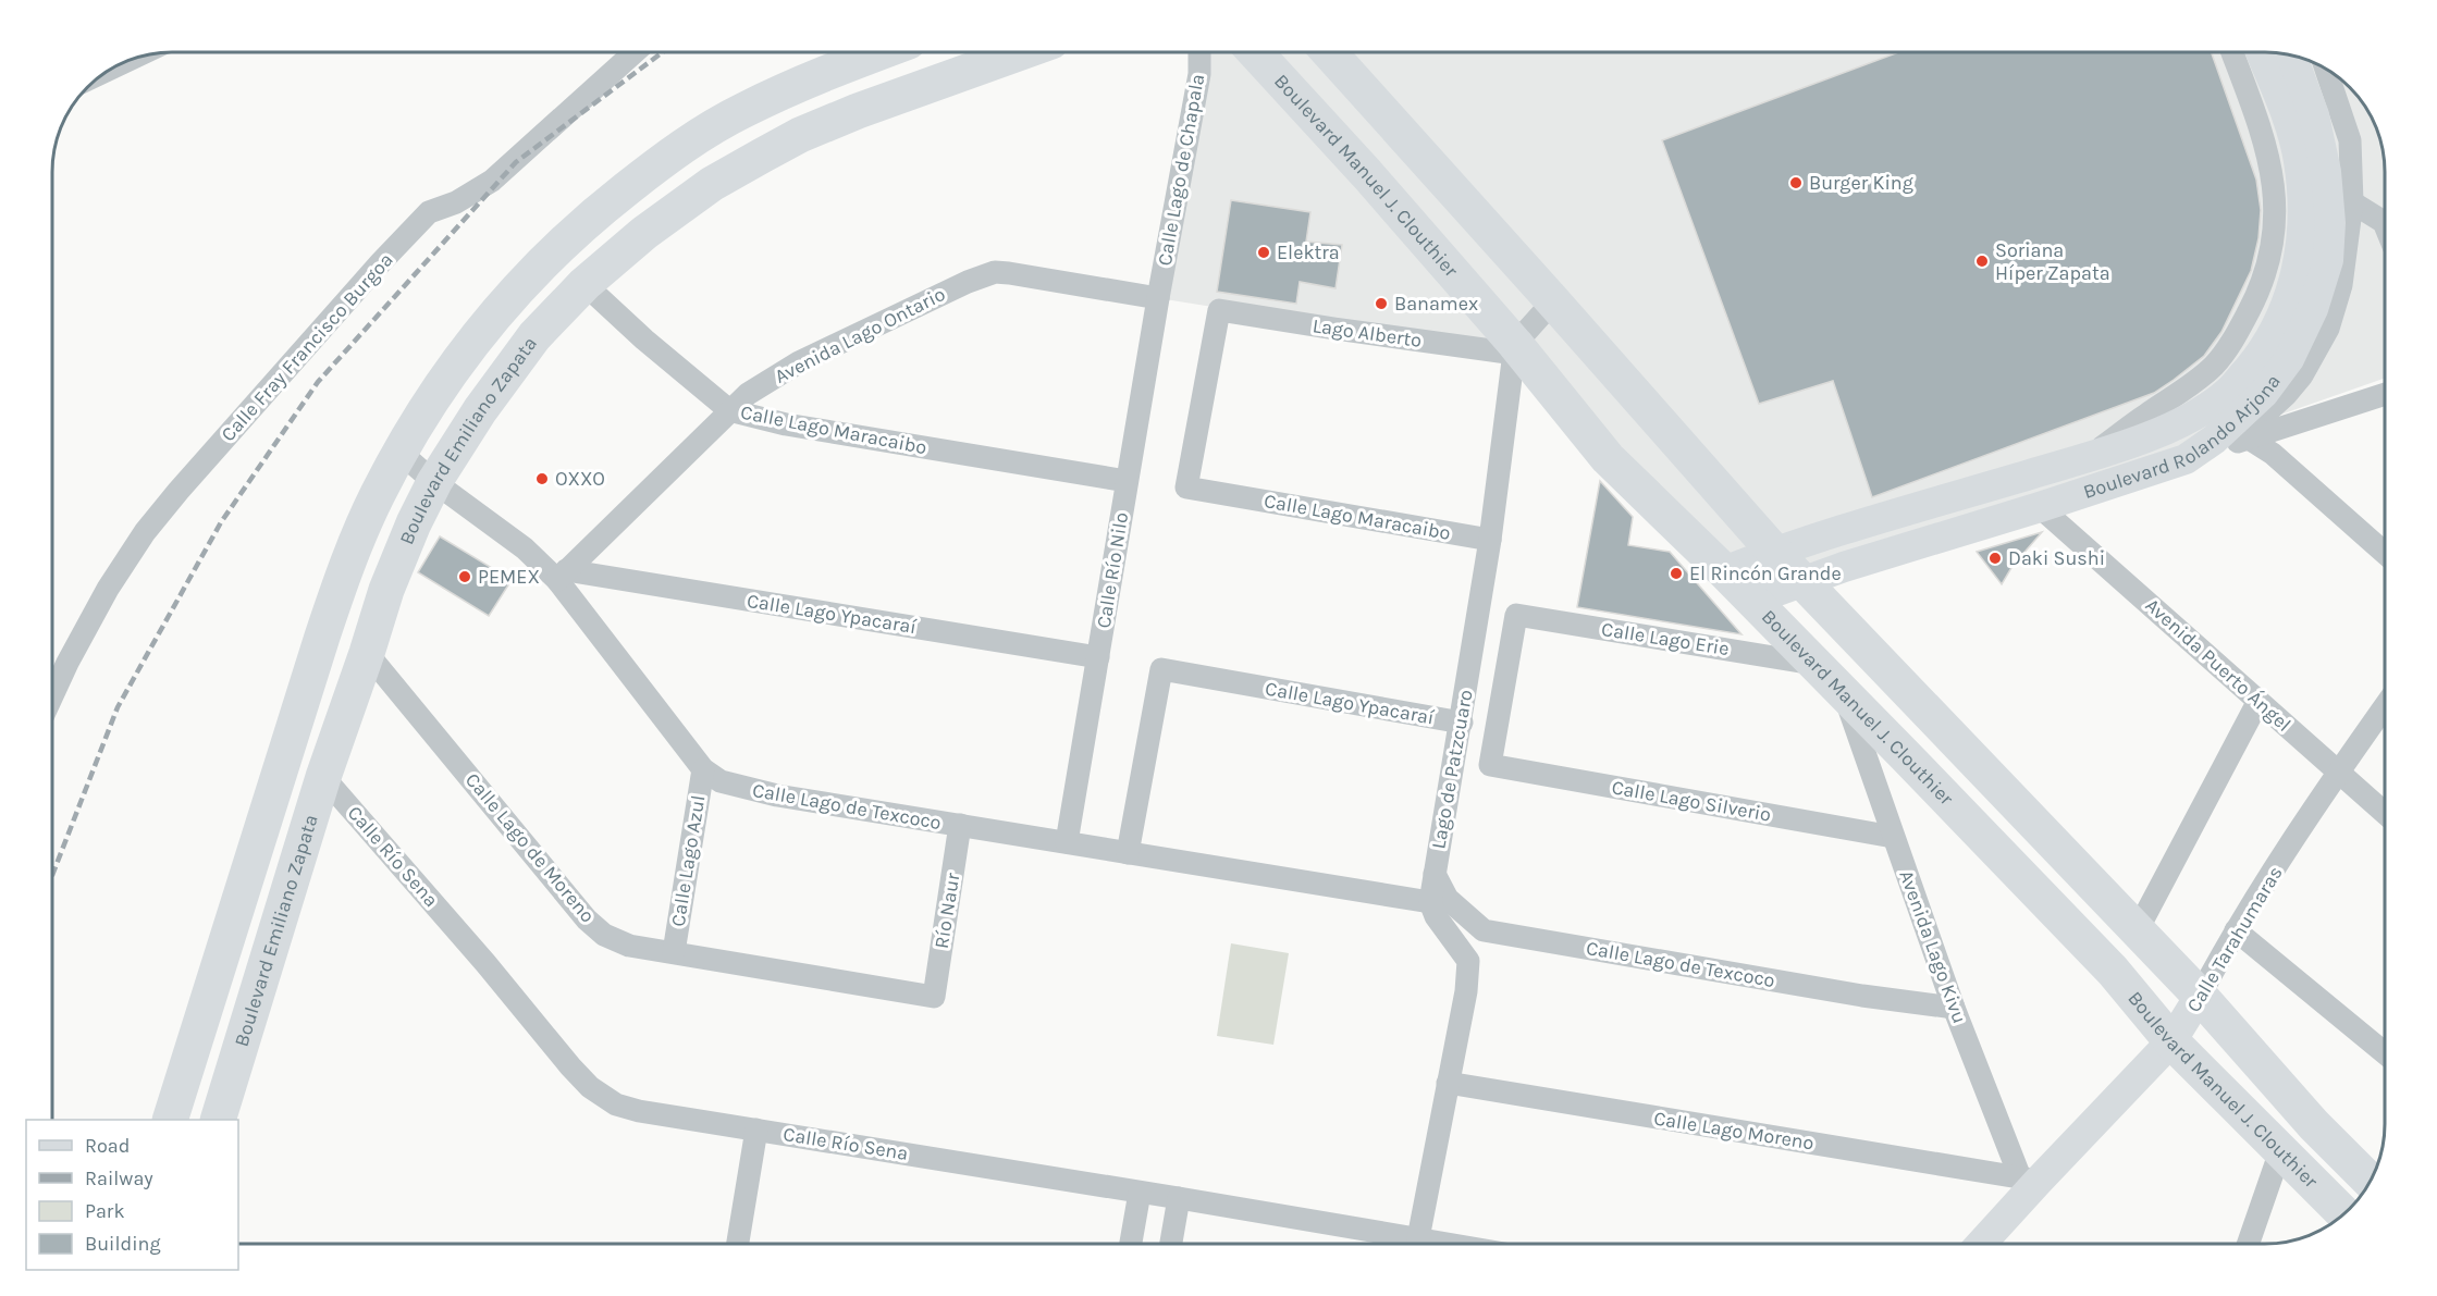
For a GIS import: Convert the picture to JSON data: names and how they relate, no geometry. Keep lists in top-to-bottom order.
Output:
{
  "streets": {
    "main road": [
      "Boulevard Manuel J. Clouthier",
      "Boulevard Rolando Arjona",
      "Boulevard Emiliano Zapata",
      "Calle Tarahumaras"
    ],
    "street": [
      "Calle Lago de Chapala",
      "Lago Alberto",
      "Avenida Lago Ontario",
      "Calle Fray Francisco Burgoa",
      "Calle Lago Maracaibo",
      "Calle Río Nilo",
      "Calle Lago Ypacaraí",
      "Calle Lago Erie",
      "Avenida Puerto Ángel",
      "Lago de Patzcuaro",
      "Calle Lago Silverio",
      "Calle Lago de Texcoco",
      "Calle Lago de Moreno",
      "Calle Río Sena",
      "Calle Lago Azul",
      "Río Naur",
      "Avenida Lago Kivu",
      "Calle Lago Moreno"
    ]
  },
  "crossings": [
    ["Calle Lago de Chapala", "Avenida Lago Ontario"],
    ["Calle Lago de Chapala", "Calle Río Nilo"],
    ["Boulevard Manuel J. Clouthier", "Lago Alberto"],
    ["Boulevard Manuel J. Clouthier", "Boulevard Rolando Arjona"],
    ["Boulevard Manuel J. Clouthier", "Calle Lago Erie"],
    ["Boulevard Manuel J. Clouthier", "Lago de Patzcuaro"],
    ["Boulevard Manuel J. Clouthier", "Calle Tarahumaras"],
    ["Boulevard Manuel J. Clouthier", "Avenida Lago Kivu"],
    ["Lago Alberto", "Calle Lago Maracaibo"],
    ["Lago Alberto", "Lago de Patzcuaro"],
    ["Avenida Lago Ontario", "Calle Lago Maracaibo"],
    ["Avenida Lago Ontario", "Calle Río Nilo"],
    ["Avenida Lago Ontario", "Calle Lago Ypacaraí"],
    ["Avenida Lago Ontario", "Calle Lago de Texcoco"],
    ["Calle Lago Maracaibo", "Boulevard Emiliano Zapata"],
    ["Calle Lago Maracaibo", "Calle Río Nilo"],
    ["Calle Lago Maracaibo", "Lago de Patzcuaro"],
    ["Boulevard Rolando Arjona", "Avenida Puerto Ángel"],
    ["Boulevard Emiliano Zapata", "Calle Lago de Texcoco"],
    ["Boulevard Emiliano Zapata", "Calle Lago de Moreno"],
    ["Boulevard Emiliano Zapata", "Calle Río Sena"],
    ["Calle Río Nilo", "Calle Lago Ypacaraí"],
    ["Calle Río Nilo", "Calle Lago de Texcoco"],
    ["Calle Lago Ypacaraí", "Lago de Patzcuaro"],
    ["Calle Lago Ypacaraí", "Calle Lago de Texcoco"],
    ["Calle Lago Erie", "Lago de Patzcuaro"],
    ["Avenida Puerto Ángel", "Calle Tarahumaras"],
    ["Lago de Patzcuaro", "Calle Lago Silverio"],
    ["Lago de Patzcuaro", "Calle Lago de Texcoco"],
    ["Calle Lago Silverio", "Avenida Lago Kivu"],
    ["Calle Lago de Texcoco", "Calle Lago Azul"],
    ["Calle Lago de Texcoco", "Río Naur"],
    ["Calle Lago de Texcoco", "Avenida Lago Kivu"],
    ["Calle Lago de Moreno", "Calle Lago Azul"],
    ["Calle Lago de Moreno", "Río Naur"],
    ["Calle Tarahumaras", "Avenida Lago Kivu"],
    ["Calle Tarahumaras", "Calle Lago Moreno"],
    ["Avenida Lago Kivu", "Calle Lago Moreno"]
  ],
  "places": [
    "Burger King",
    "Elektra",
    "Soriana Híper Zapata",
    "Banamex",
    "OXXO",
    "Daki Sushi",
    "El Rincón Grande",
    "PEMEX"
  ],
  "legend": [
    "Road",
    "Railway",
    "Park",
    "Building"
  ]
}
